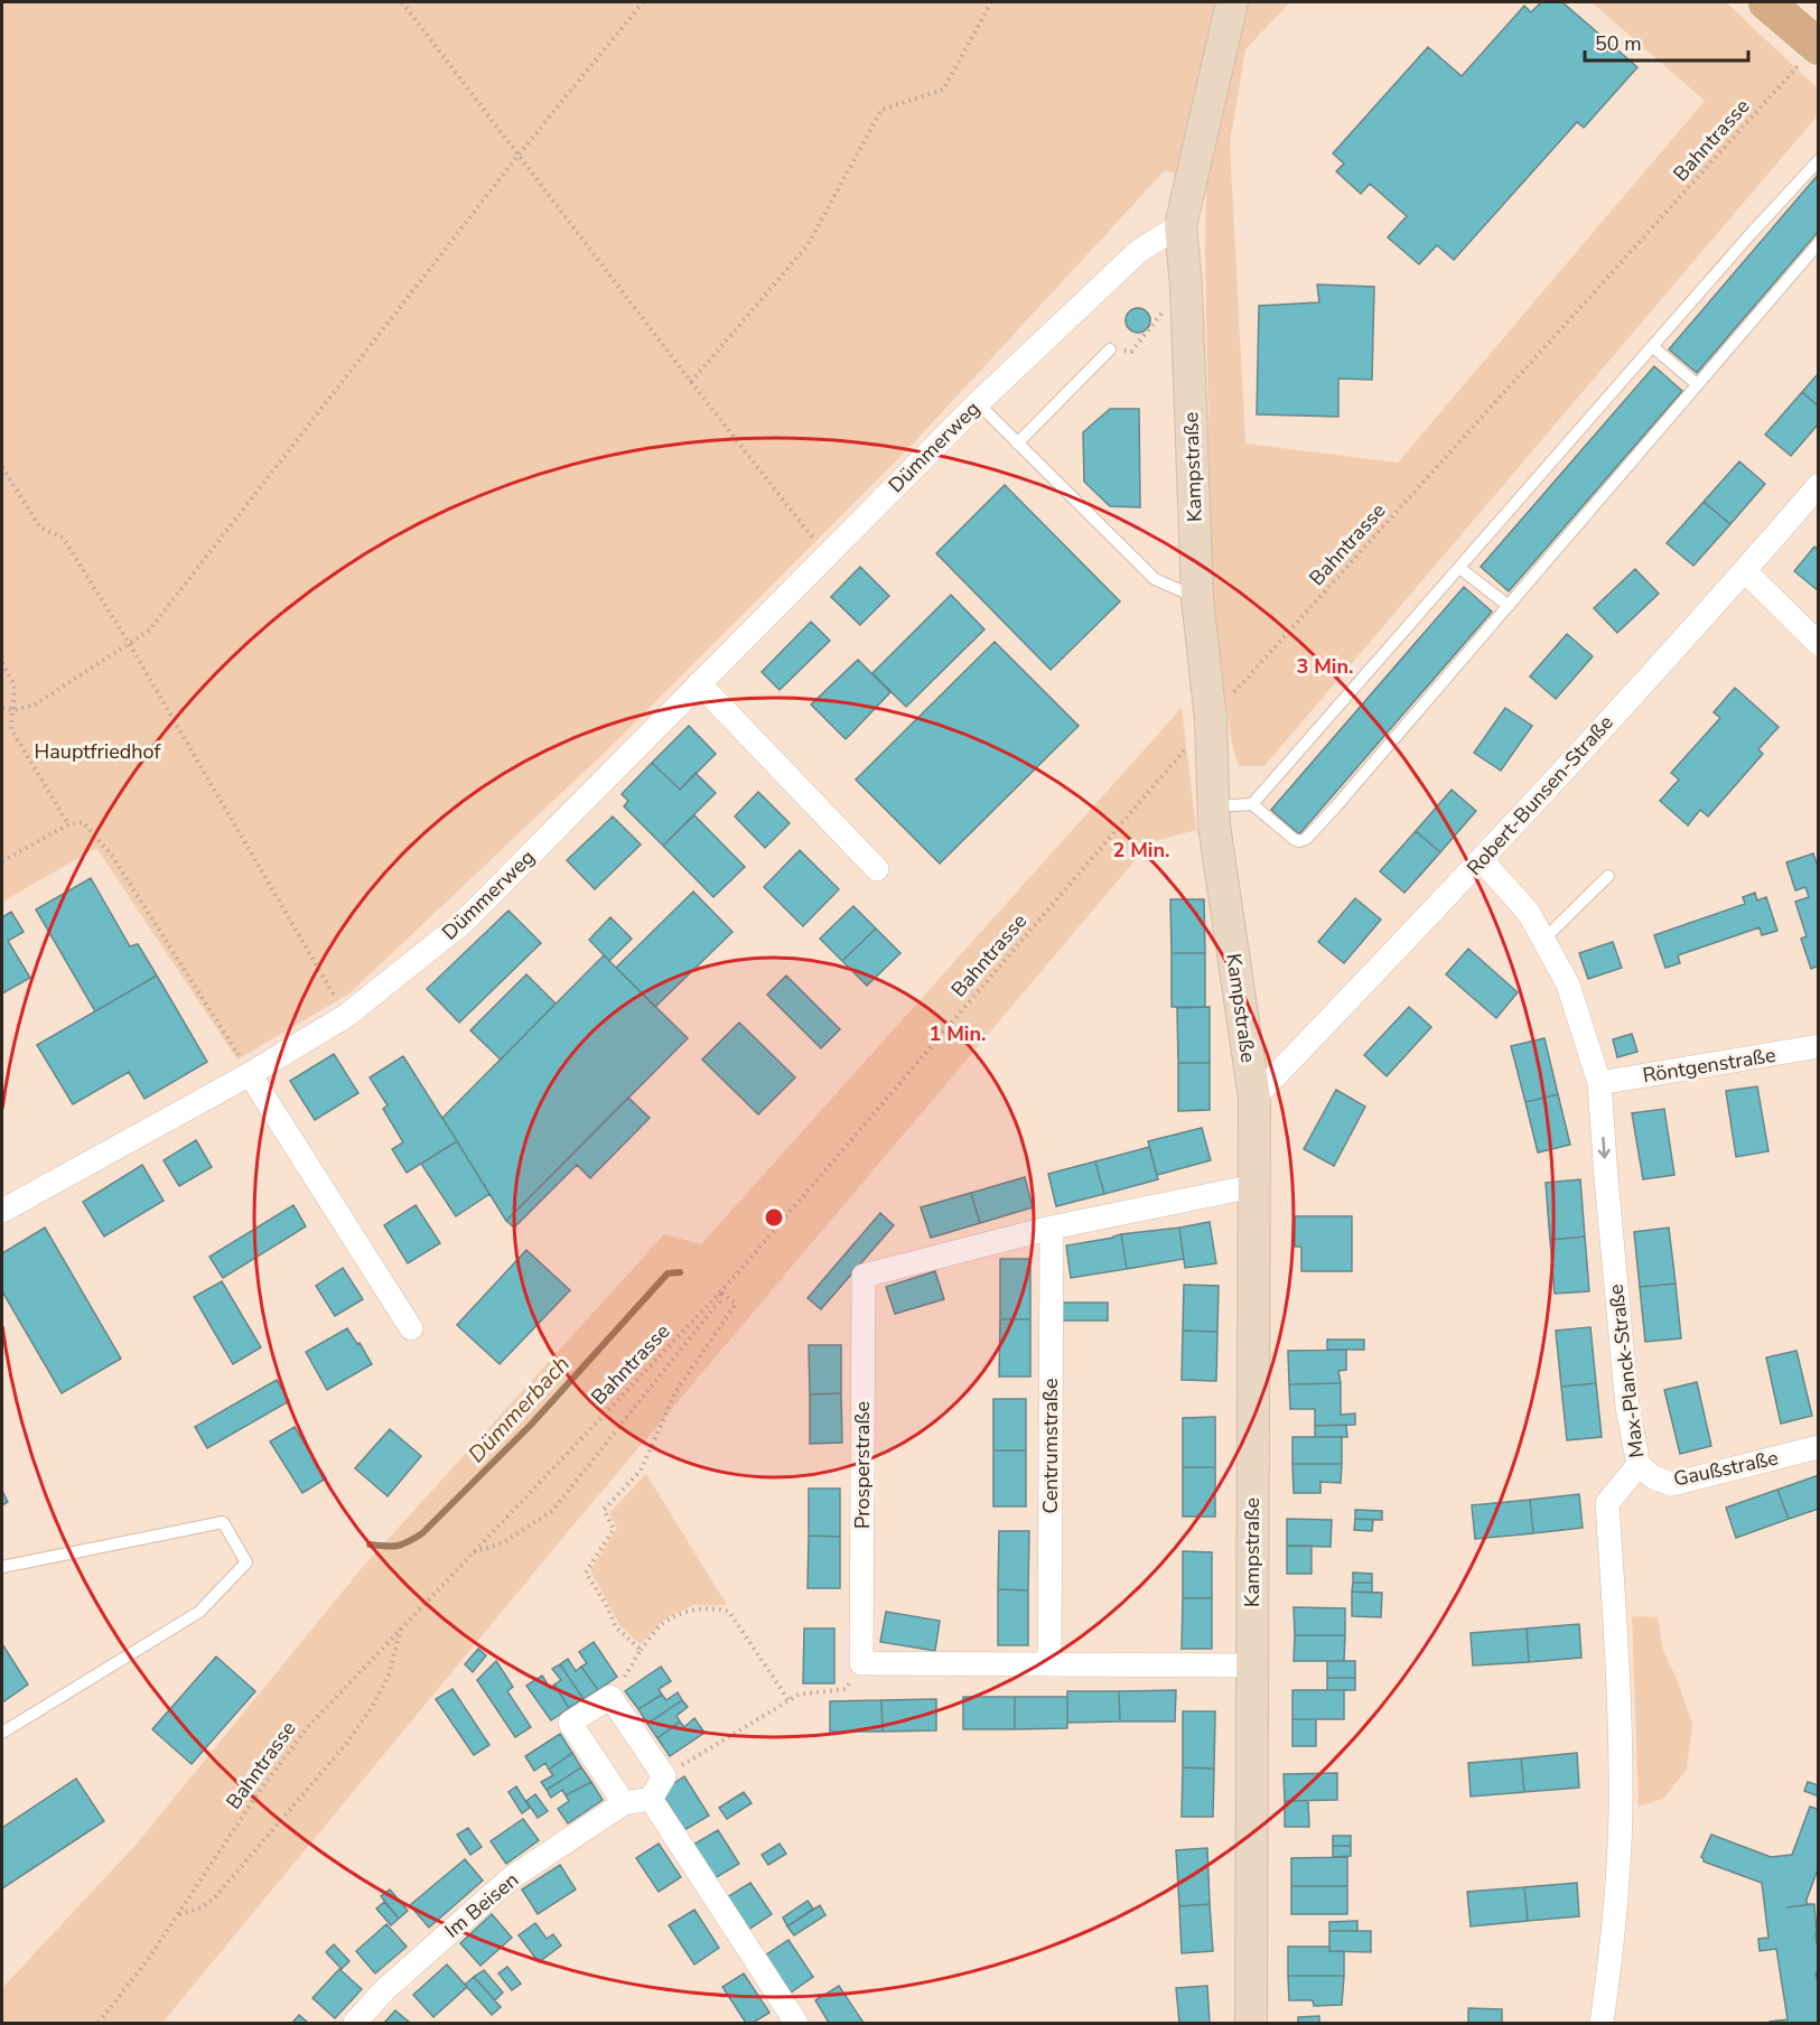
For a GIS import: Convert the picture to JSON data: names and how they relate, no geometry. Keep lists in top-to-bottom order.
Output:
{
  "streets": {
    "street": [
      "Dümmerweg",
      "Kampstraße",
      "Robert-Bunsen-Straße",
      "Röntgenstraße",
      "Max-Planck-Straße",
      "Centrumstraße",
      "Prosperstraße",
      "Gaußstraße",
      "Im Beisen"
    ],
    "path": ["Bahntrasse"]
  },
  "crossings": [
    ["Bahntrasse", "Kampstraße"],
    ["Dümmerweg", "Kampstraße"],
    ["Kampstraße", "Robert-Bunsen-Straße"],
    ["Kampstraße", "Prosperstraße"],
    ["Robert-Bunsen-Straße", "Max-Planck-Straße"],
    ["Röntgenstraße", "Max-Planck-Straße"],
    ["Max-Planck-Straße", "Gaußstraße"],
    ["Centrumstraße", "Prosperstraße"]
  ],
  "water": ["Dümmerbach"],
  "parks": ["Hauptfriedhof"],
  "scale_bar": "50 m",
  "rings": ["3 Min.", "2 Min.", "1 Min."]
}
